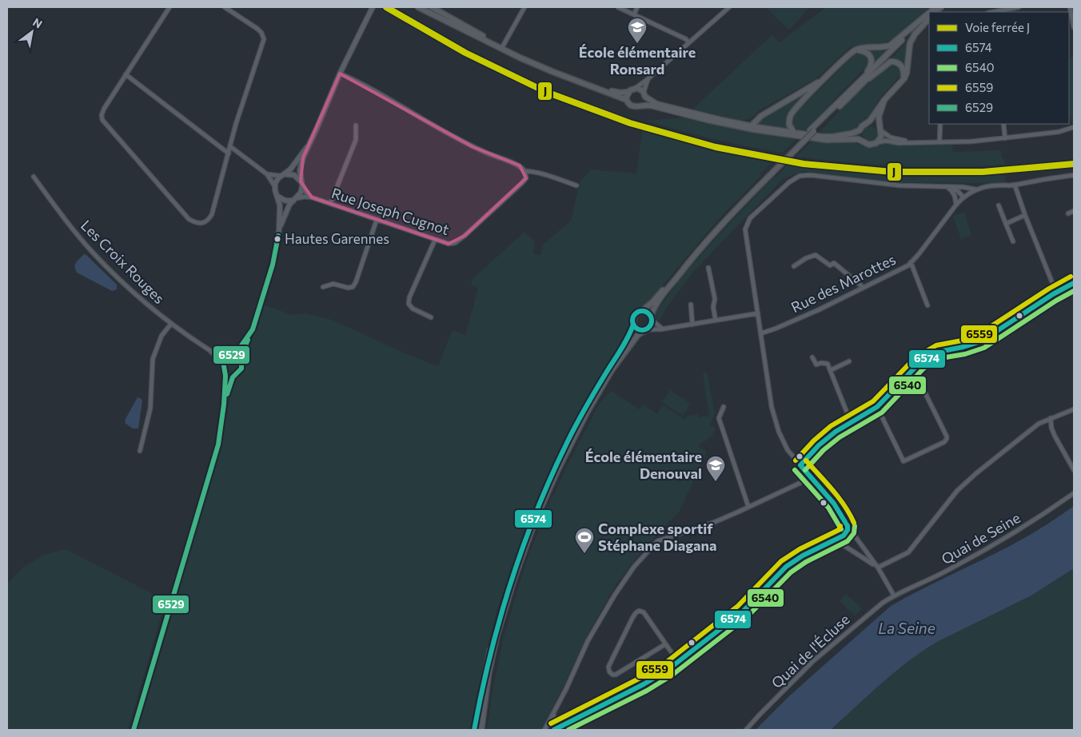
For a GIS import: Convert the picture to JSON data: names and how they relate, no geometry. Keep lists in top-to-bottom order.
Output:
{
  "streets": {
    "street": [
      "Rue Joseph Cugnot",
      "Les Croix Rouges",
      "Rue des Marottes",
      "Quai de Seine",
      "Quai de l'Écluse"
    ]
  },
  "crossings": [
    ["Quai de Seine", "Quai de l'Écluse"]
  ],
  "water": ["La Seine"],
  "places": {
    "school or university": ["École élémentaire Ronsard", "École élémentaire Denouval"],
    "other": ["Hautes Garennes"],
    "sports": ["Complexe sportif Stéphane Diagana"]
  },
  "lines": [
    "rail line J",
    "transit line 6529",
    "transit line 6559",
    "transit line 6574",
    "transit line 6540"
  ],
  "legend": [
    "Voie ferrée J",
    "6574",
    "6540",
    "6559",
    "6529"
  ],
  "north": "top right"
}
